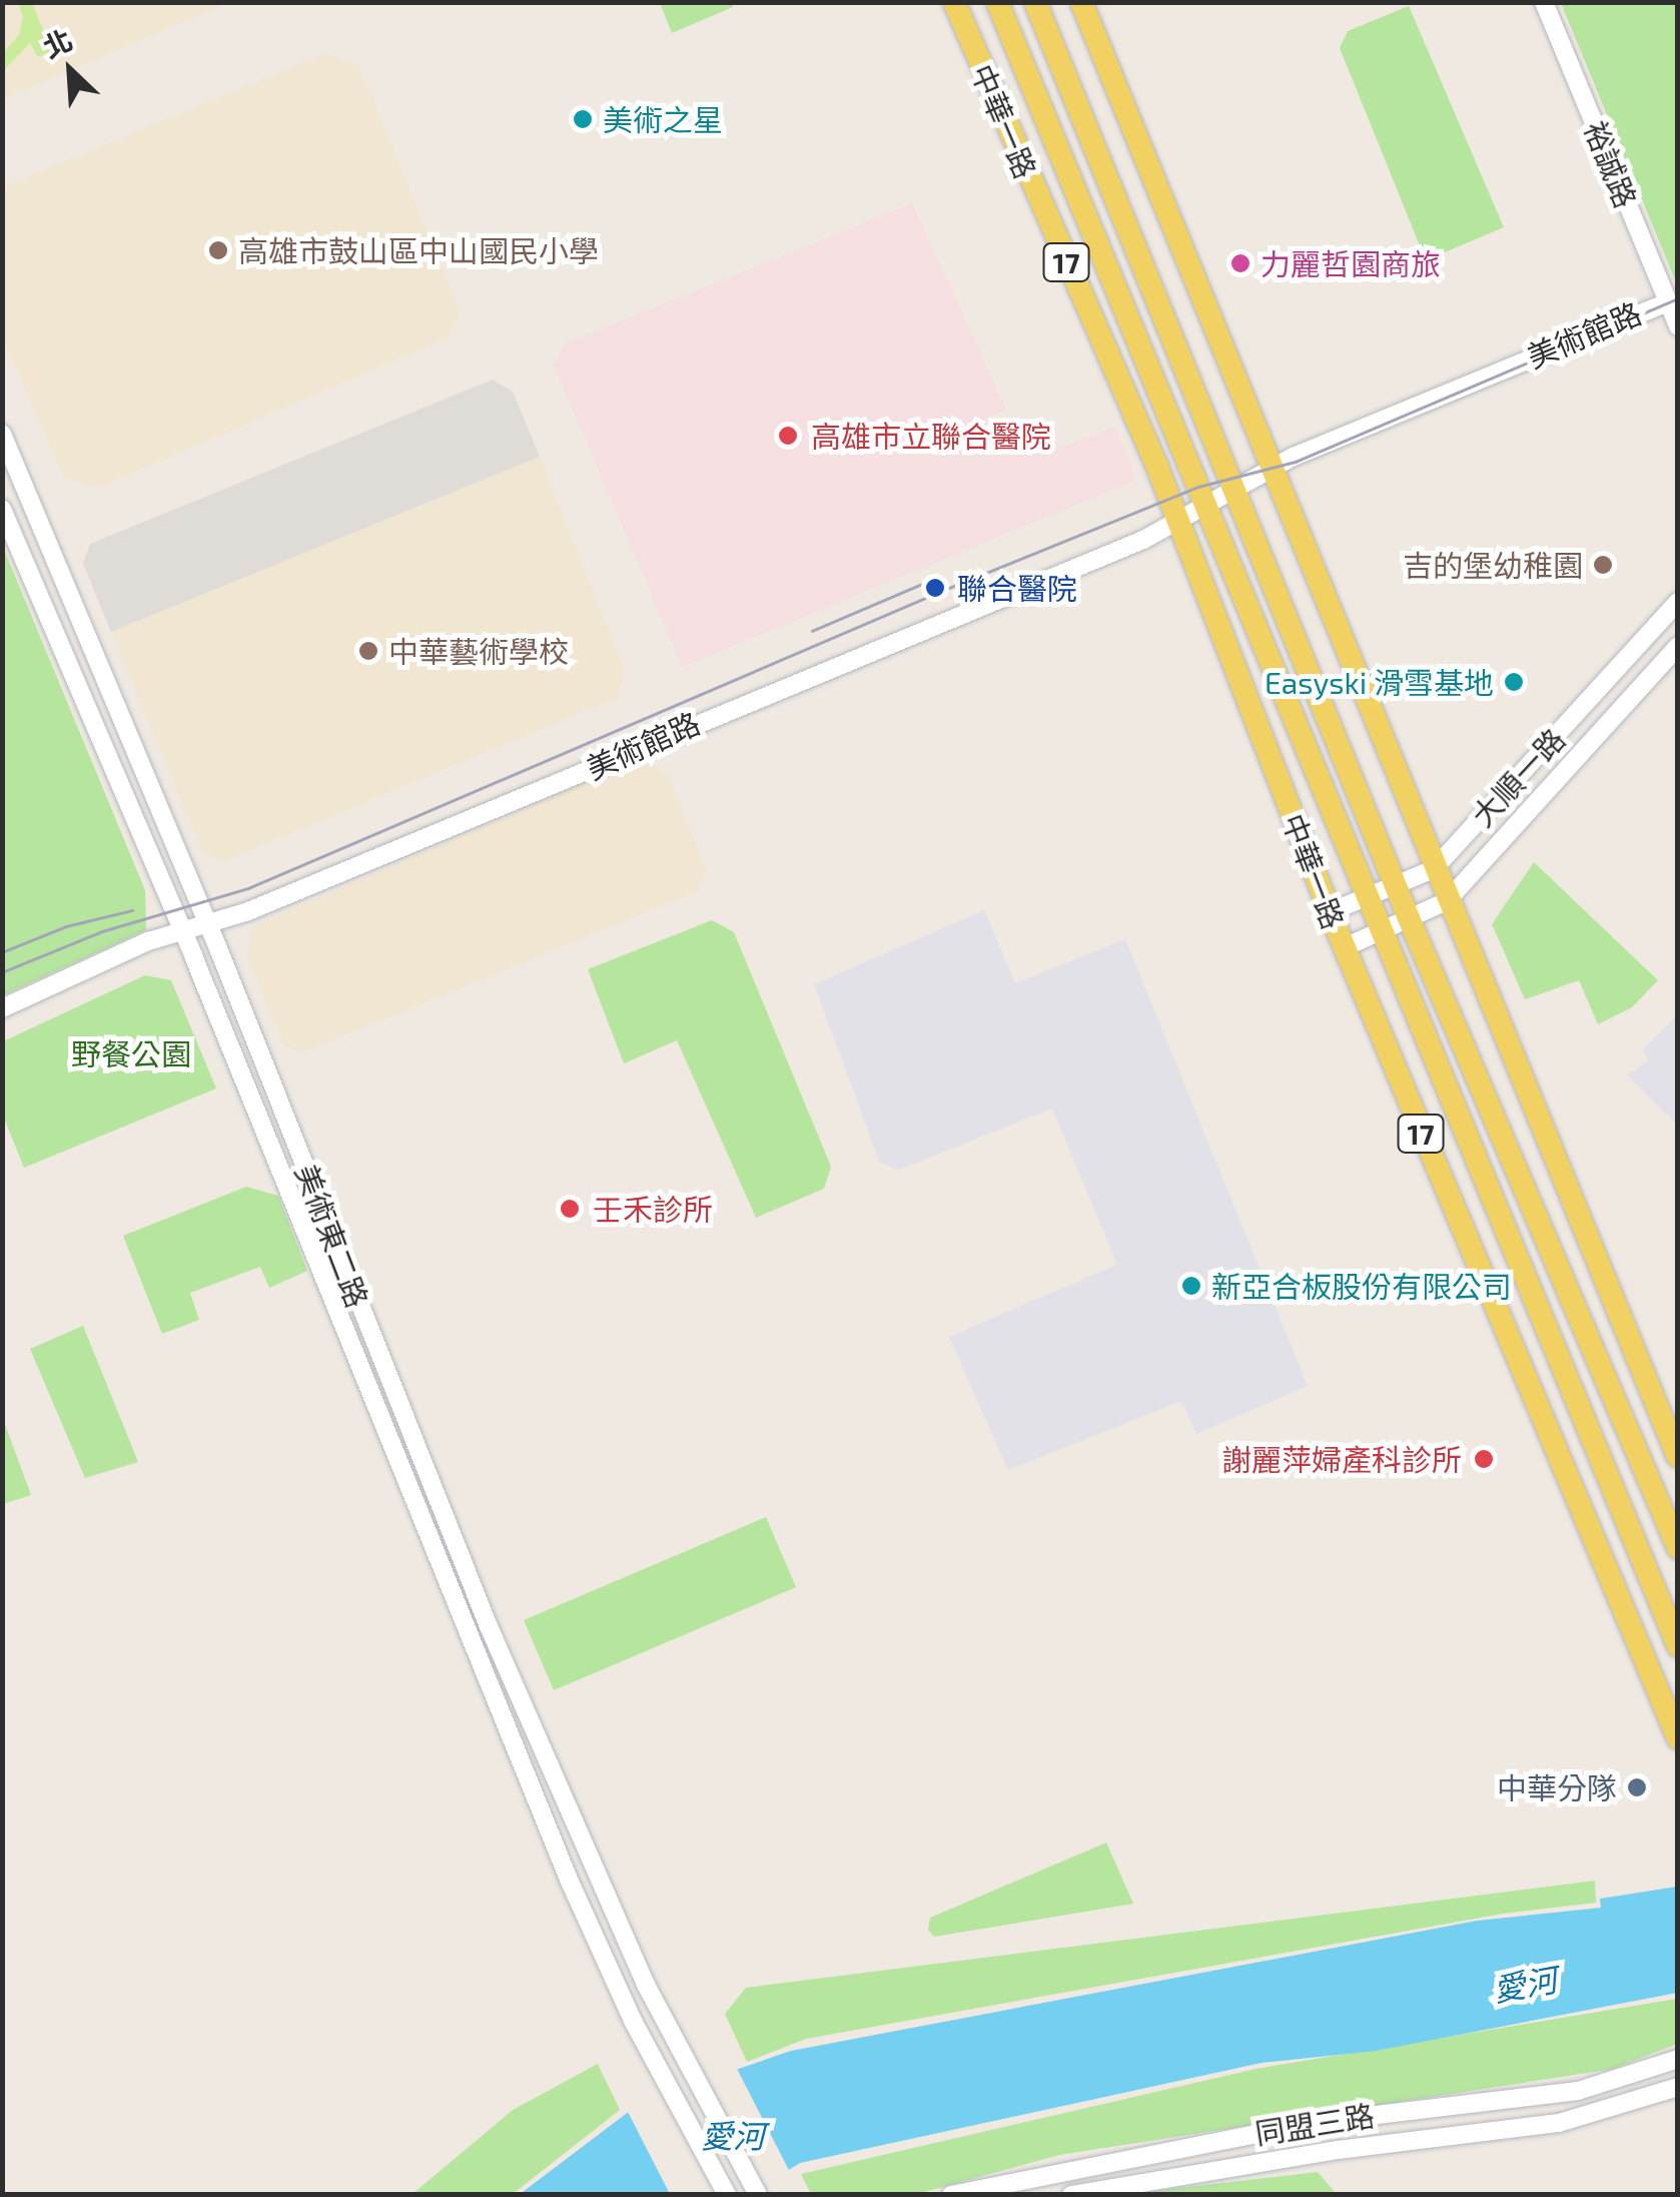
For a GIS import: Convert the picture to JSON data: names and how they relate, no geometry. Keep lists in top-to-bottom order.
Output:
{
  "streets": {
    "main road": ["中華一路", "17"],
    "street": [
      "裕誠路",
      "美術館路",
      "大順一路",
      "美術東二路",
      "同盟三路"
    ]
  },
  "crossings": [
    ["中華一路", "美術館路"],
    ["中華一路", "大順一路"],
    ["裕誠路", "美術館路"],
    ["17", "美術館路"],
    ["17", "大順一路"],
    ["美術館路", "美術東二路"]
  ],
  "water": ["愛河"],
  "parks": ["野餐公園"],
  "places": [
    "美術之星",
    "高雄市鼓山區中山國民小學",
    "力麗哲園商旅",
    "高雄市立聯合醫院",
    "吉的堡幼稚園",
    "聯合醫院",
    "中華藝術學校",
    "Easyski 滑雪基地",
    "壬禾診所",
    "新亞合板股份有限公司",
    "謝麗萍婦產科診所",
    "中華分隊"
  ],
  "north": "top left"
}
